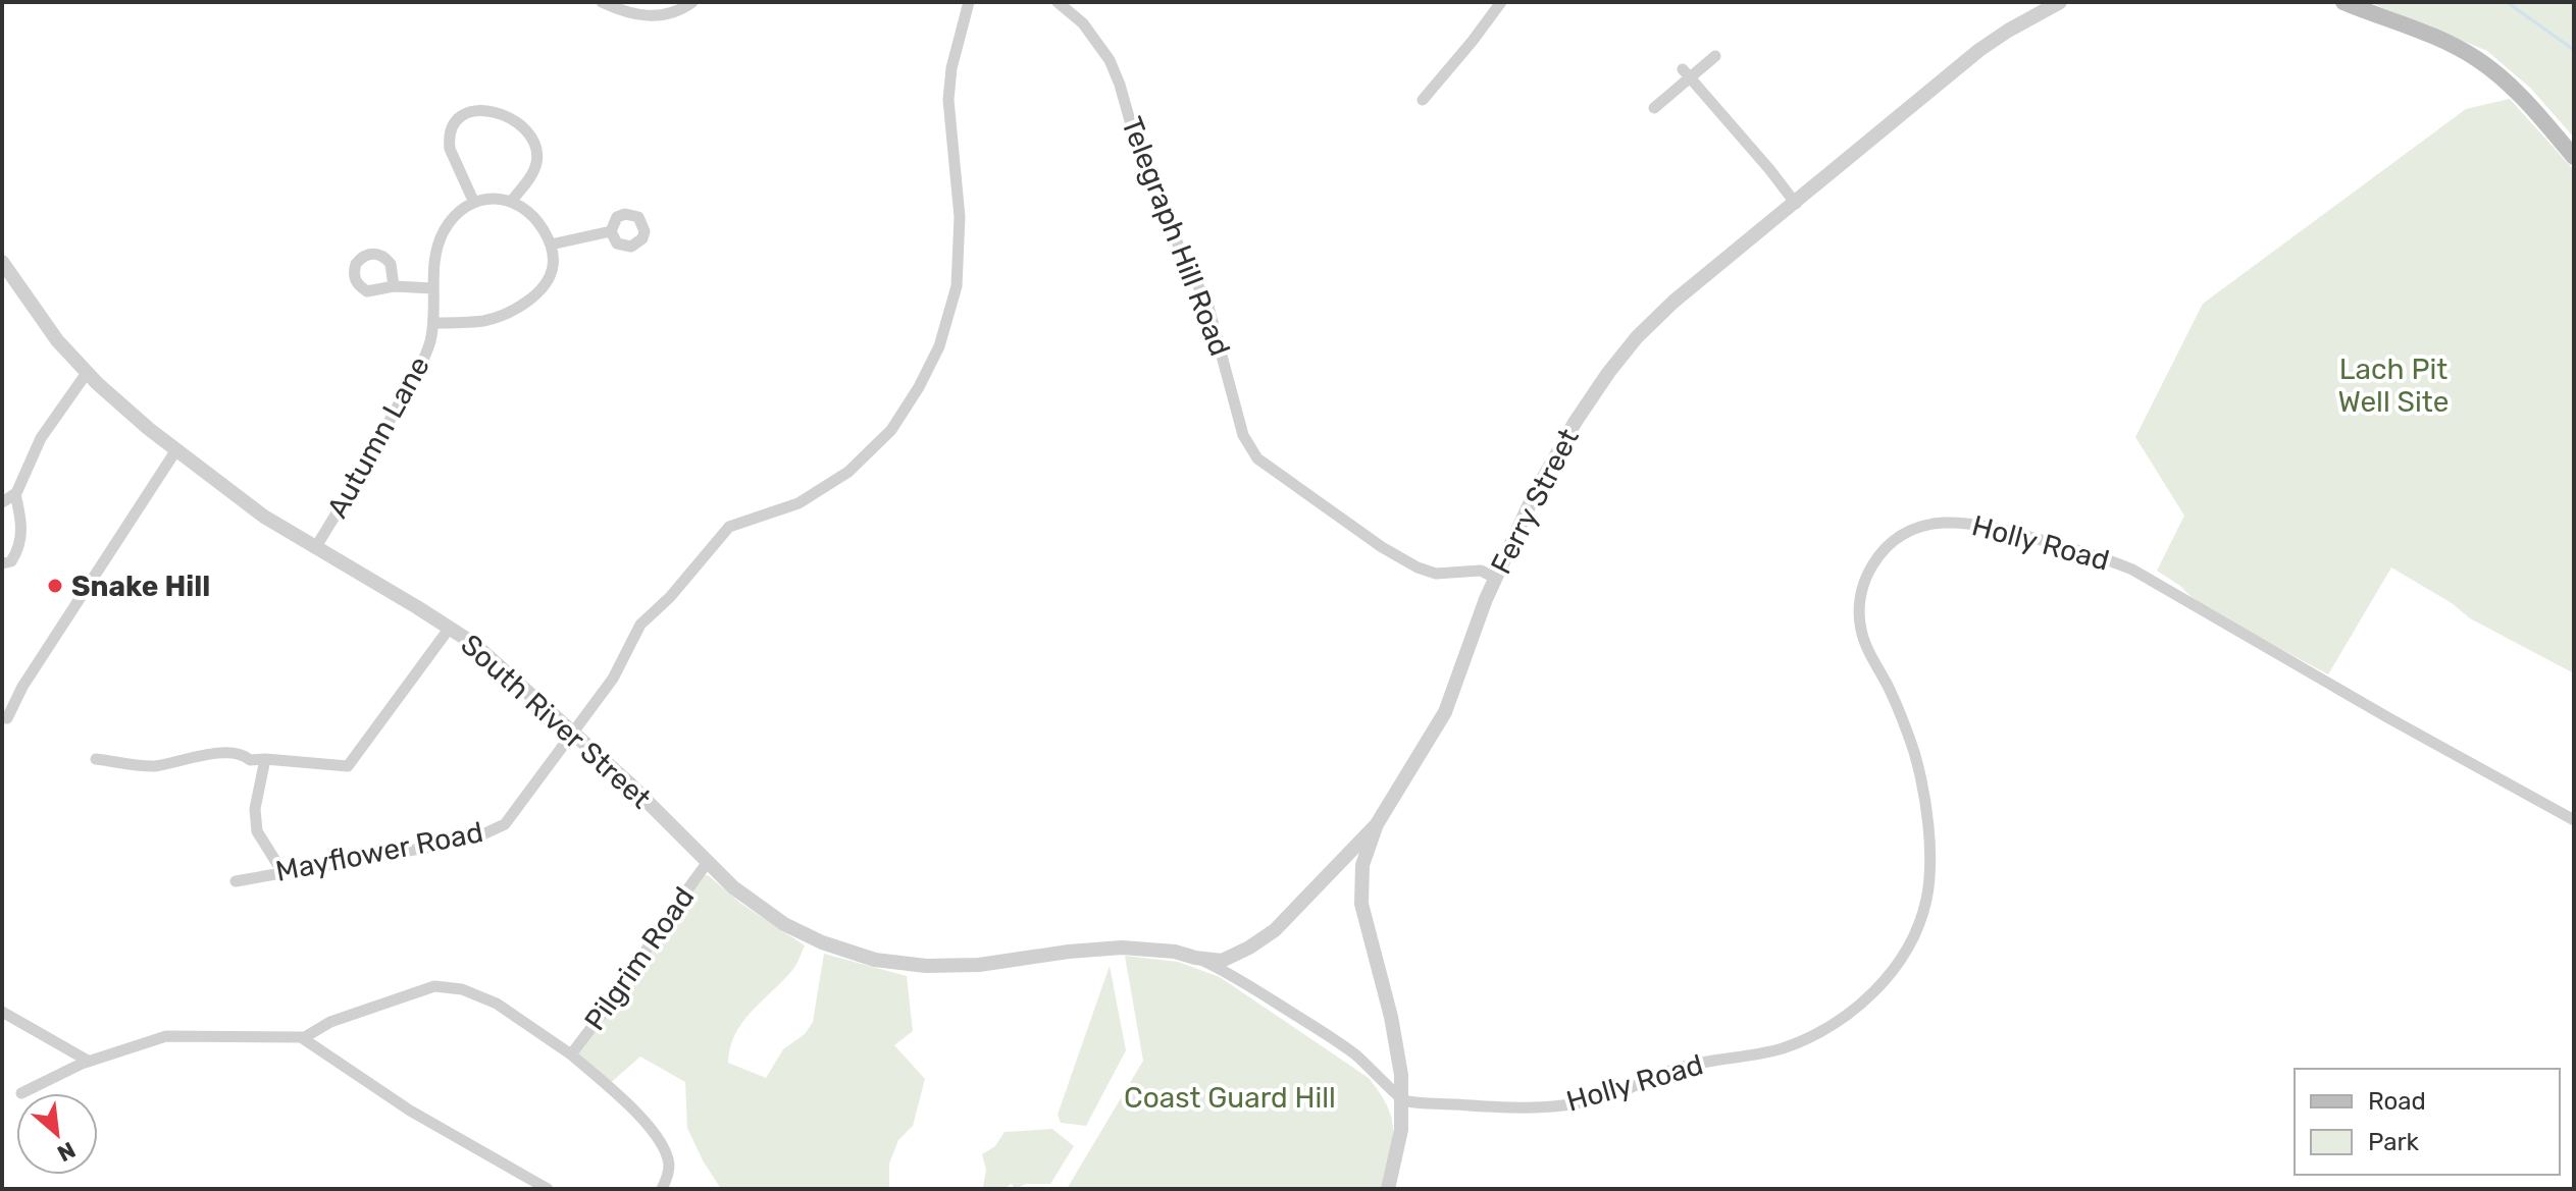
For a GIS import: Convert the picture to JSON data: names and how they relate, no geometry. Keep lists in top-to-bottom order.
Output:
{
  "streets": {
    "street": [
      "Telegraph Hill Road",
      "Autumn Lane",
      "Ferry Street",
      "Holly Road",
      "South River Street",
      "Mayflower Road",
      "Pilgrim Road"
    ]
  },
  "crossings": [
    ["Telegraph Hill Road", "Ferry Street"],
    ["Autumn Lane", "South River Street"],
    ["Ferry Street", "Holly Road"],
    ["Ferry Street", "South River Street"],
    ["Holly Road", "South River Street"],
    ["South River Street", "Mayflower Road"],
    ["South River Street", "Pilgrim Road"]
  ],
  "parks": ["Lach Pit Well Site", "Coast Guard Hill"],
  "places": ["Snake Hill"],
  "legend": ["Road", "Park"],
  "north": "bottom right"
}
